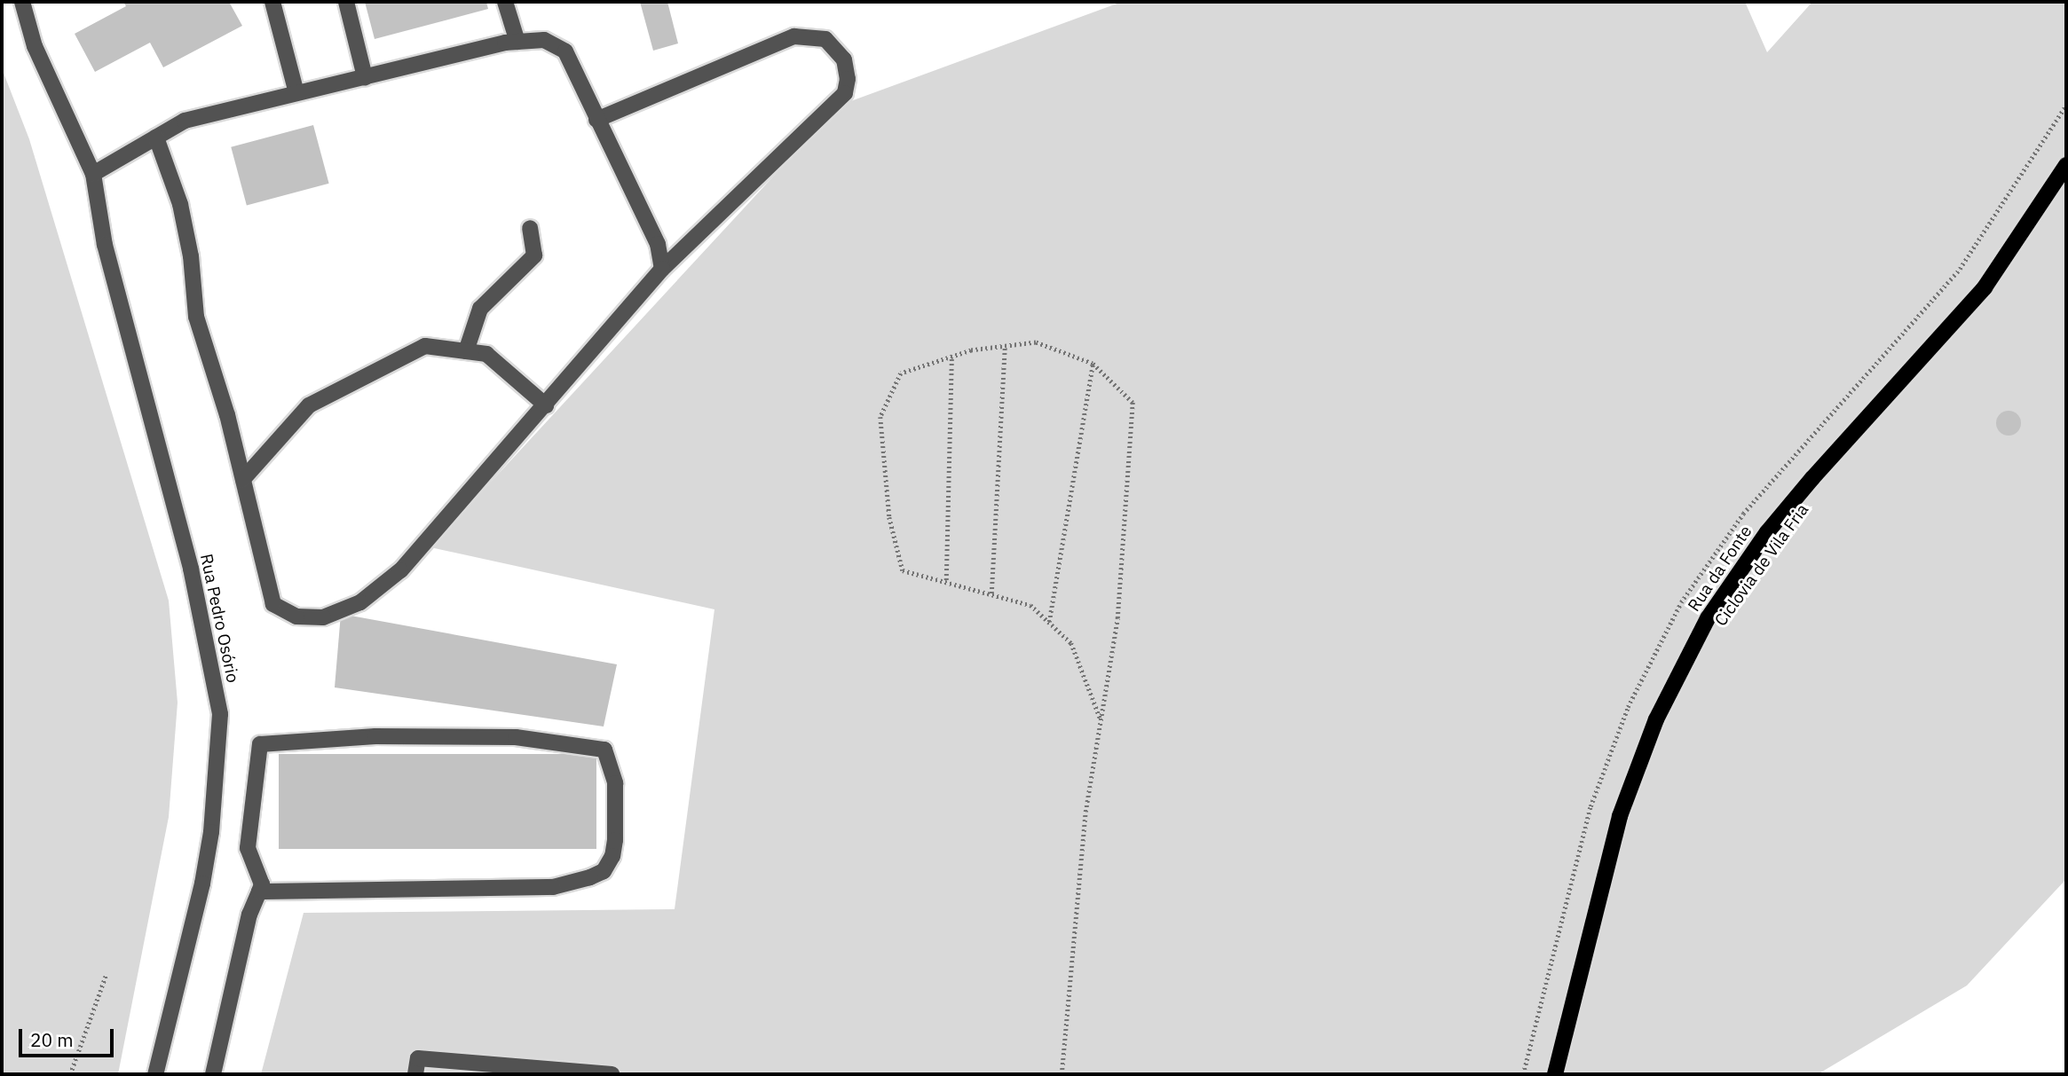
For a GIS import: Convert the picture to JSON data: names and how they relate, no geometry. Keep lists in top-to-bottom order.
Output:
{
  "streets": {
    "main road": ["Rua da Fonte"],
    "street": ["Rua Pedro Osório"]
  },
  "scale_bar": "20 m"
}
